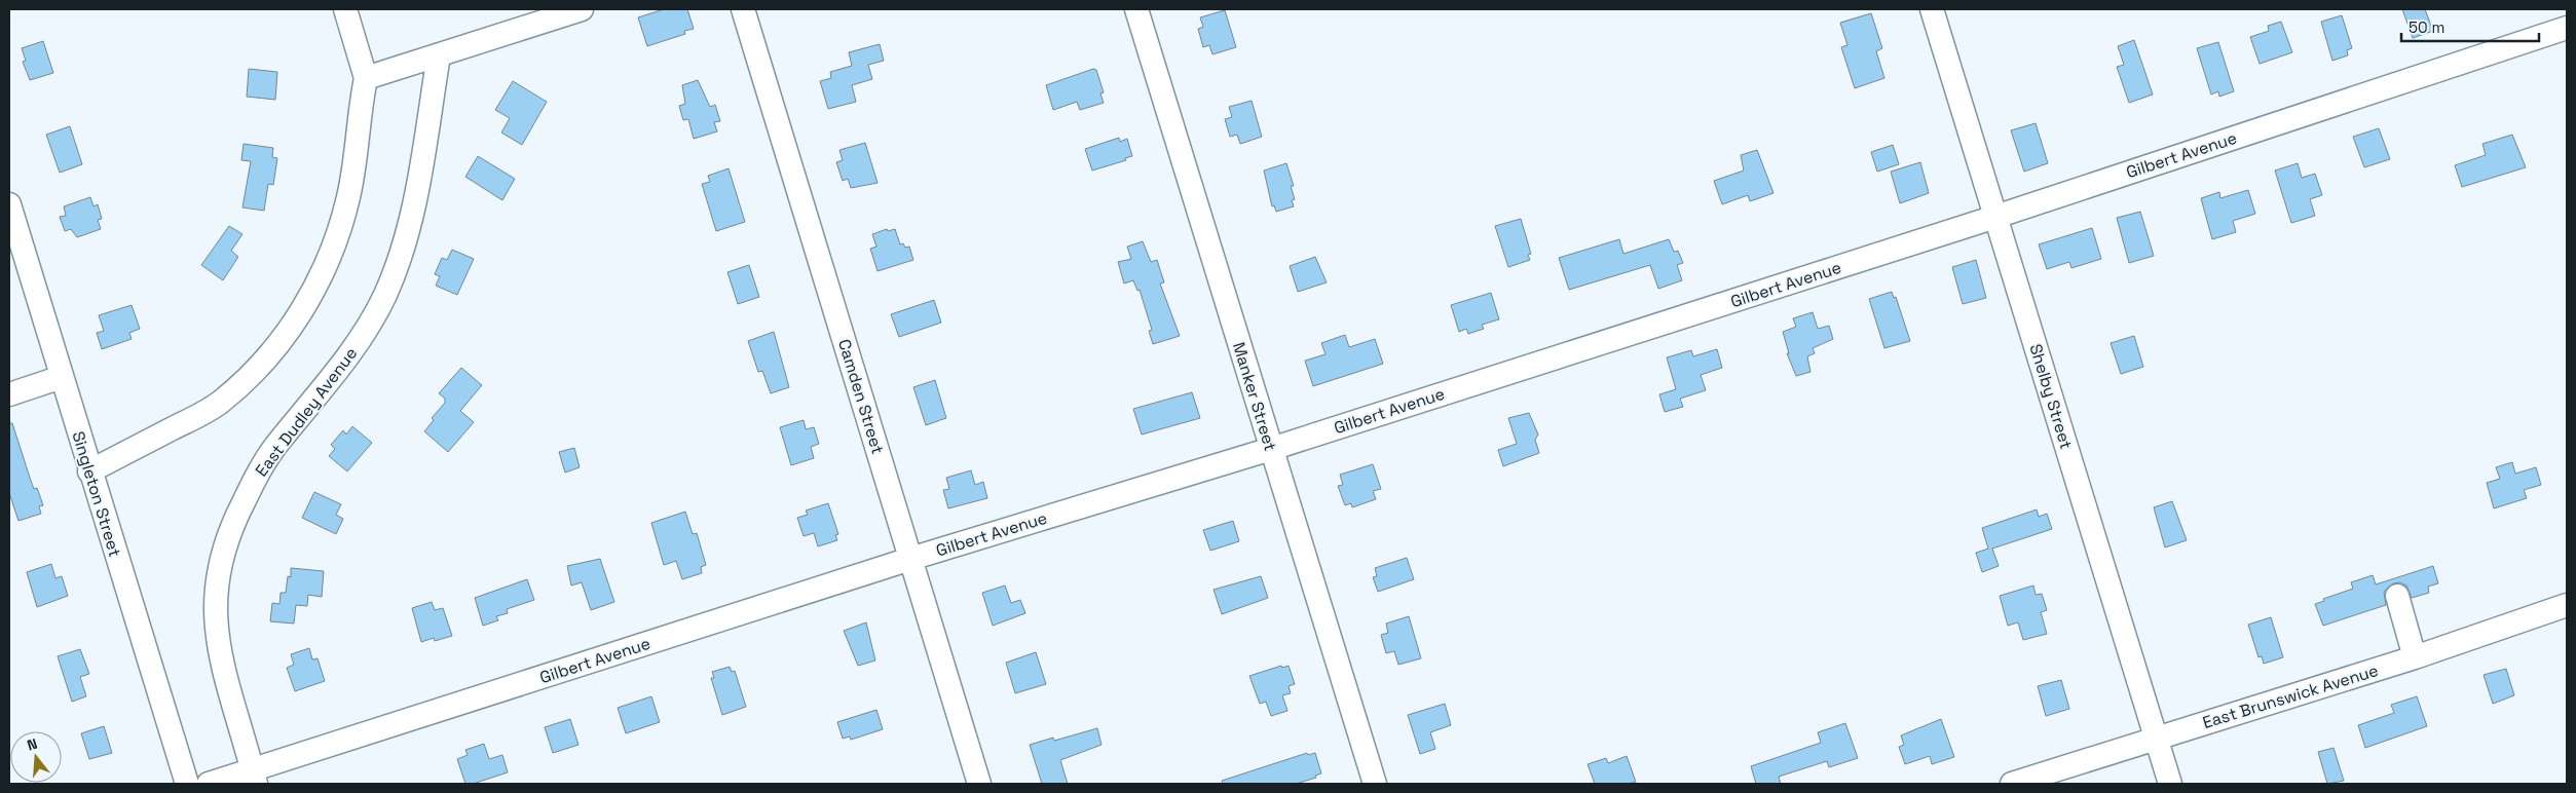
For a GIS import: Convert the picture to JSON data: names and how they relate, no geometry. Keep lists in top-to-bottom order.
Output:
{
  "streets": {
    "street": [
      "Gilbert Avenue",
      "Camden Street",
      "Manker Street",
      "Shelby Street",
      "East Dudley Avenue",
      "Singleton Street",
      "East Brunswick Avenue"
    ]
  },
  "crossings": [
    ["Gilbert Avenue", "Camden Street"],
    ["Gilbert Avenue", "Manker Street"],
    ["Gilbert Avenue", "Shelby Street"],
    ["Gilbert Avenue", "East Dudley Avenue"],
    ["Shelby Street", "East Brunswick Avenue"]
  ],
  "scale_bar": "50 m",
  "north": "top"
}
